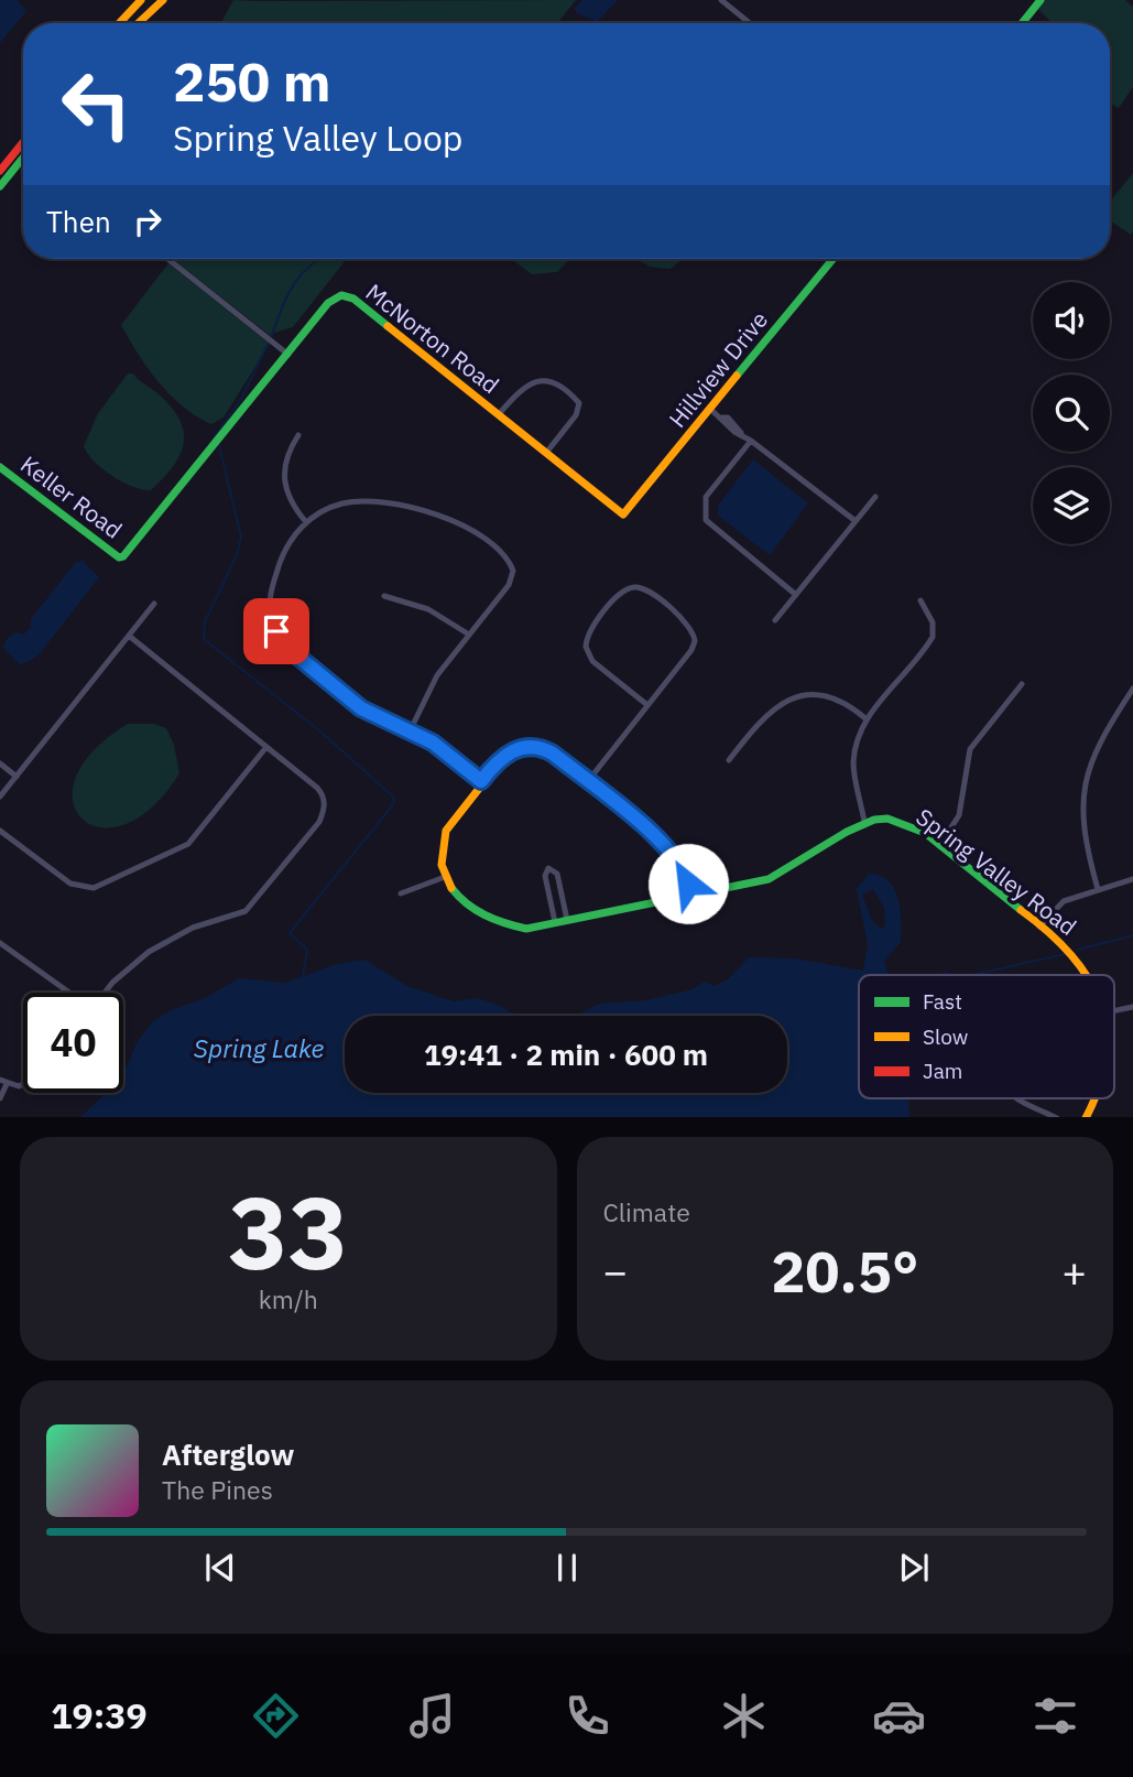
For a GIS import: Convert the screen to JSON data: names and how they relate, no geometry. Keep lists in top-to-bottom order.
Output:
{
  "streets": {
    "street": [
      "McNorton Road",
      "Hillview Drive",
      "Keller Road",
      "Spring Valley Road"
    ]
  },
  "crossings": [
    ["McNorton Road", "Hillview Drive"],
    ["McNorton Road", "Keller Road"]
  ],
  "water": ["Spring Lake"],
  "legend": ["Fast", "Slow", "Jam"],
  "page": {
    "turn": ["250 m", "Spring Valley Loop"],
    "then": "Then",
    "limit": "40",
    "trip": "19:41 · 2 min · 600 m",
    "tile": [
      ["33", "km/h"],
      "Climate"
    ],
    "heat": ["−", "20.5°", "+"],
    "song": ["Afterglow", "The Pines"],
    "tabs": "19:39"
  }
}
